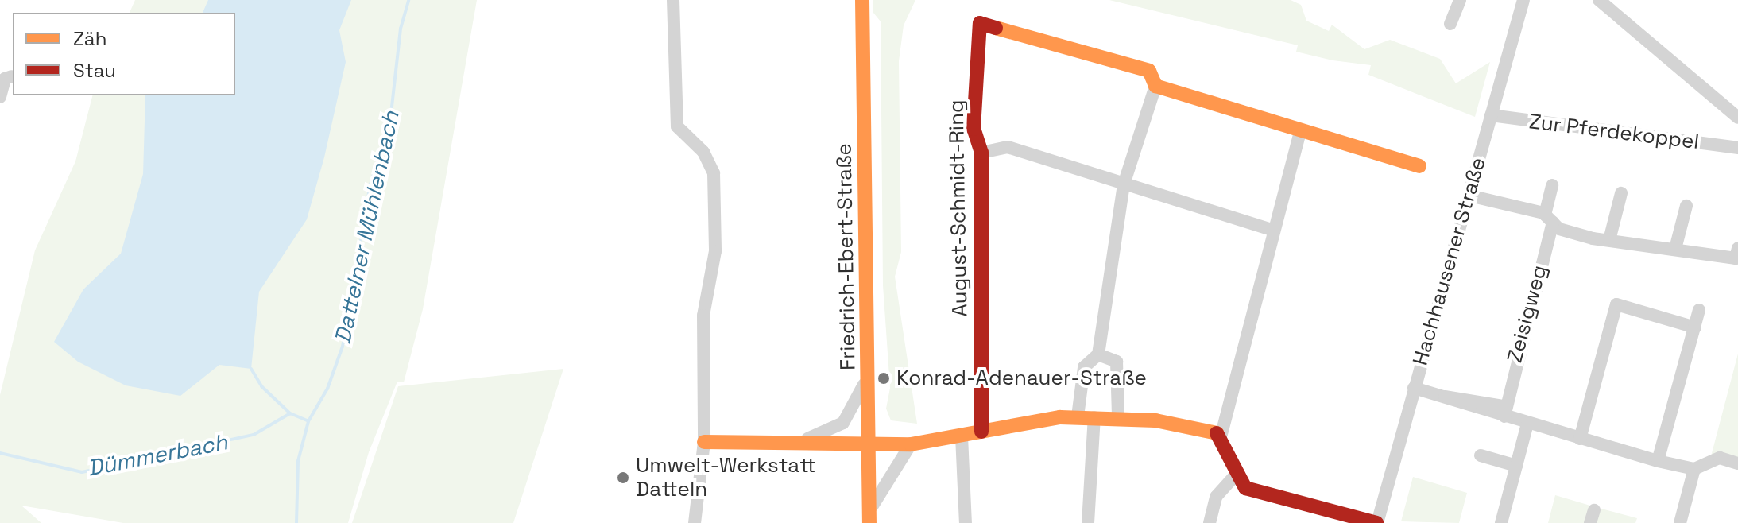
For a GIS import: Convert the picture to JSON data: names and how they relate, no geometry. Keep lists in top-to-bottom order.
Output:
{
  "streets": {
    "street": [
      "Zur Pferdekoppel",
      "August-Schmidt-Ring",
      "Friedrich-Ebert-Straße",
      "Hachhausener Straße",
      "Zeisigweg"
    ]
  },
  "crossings": [
    ["Zur Pferdekoppel", "Hachhausener Straße"]
  ],
  "water": ["Dattelner Mühlenbach", "Dümmerbach"],
  "places": ["Konrad-Adenauer-Straße", "Umwelt-Werkstatt Datteln"],
  "legend": ["Zäh", "Stau"]
}
